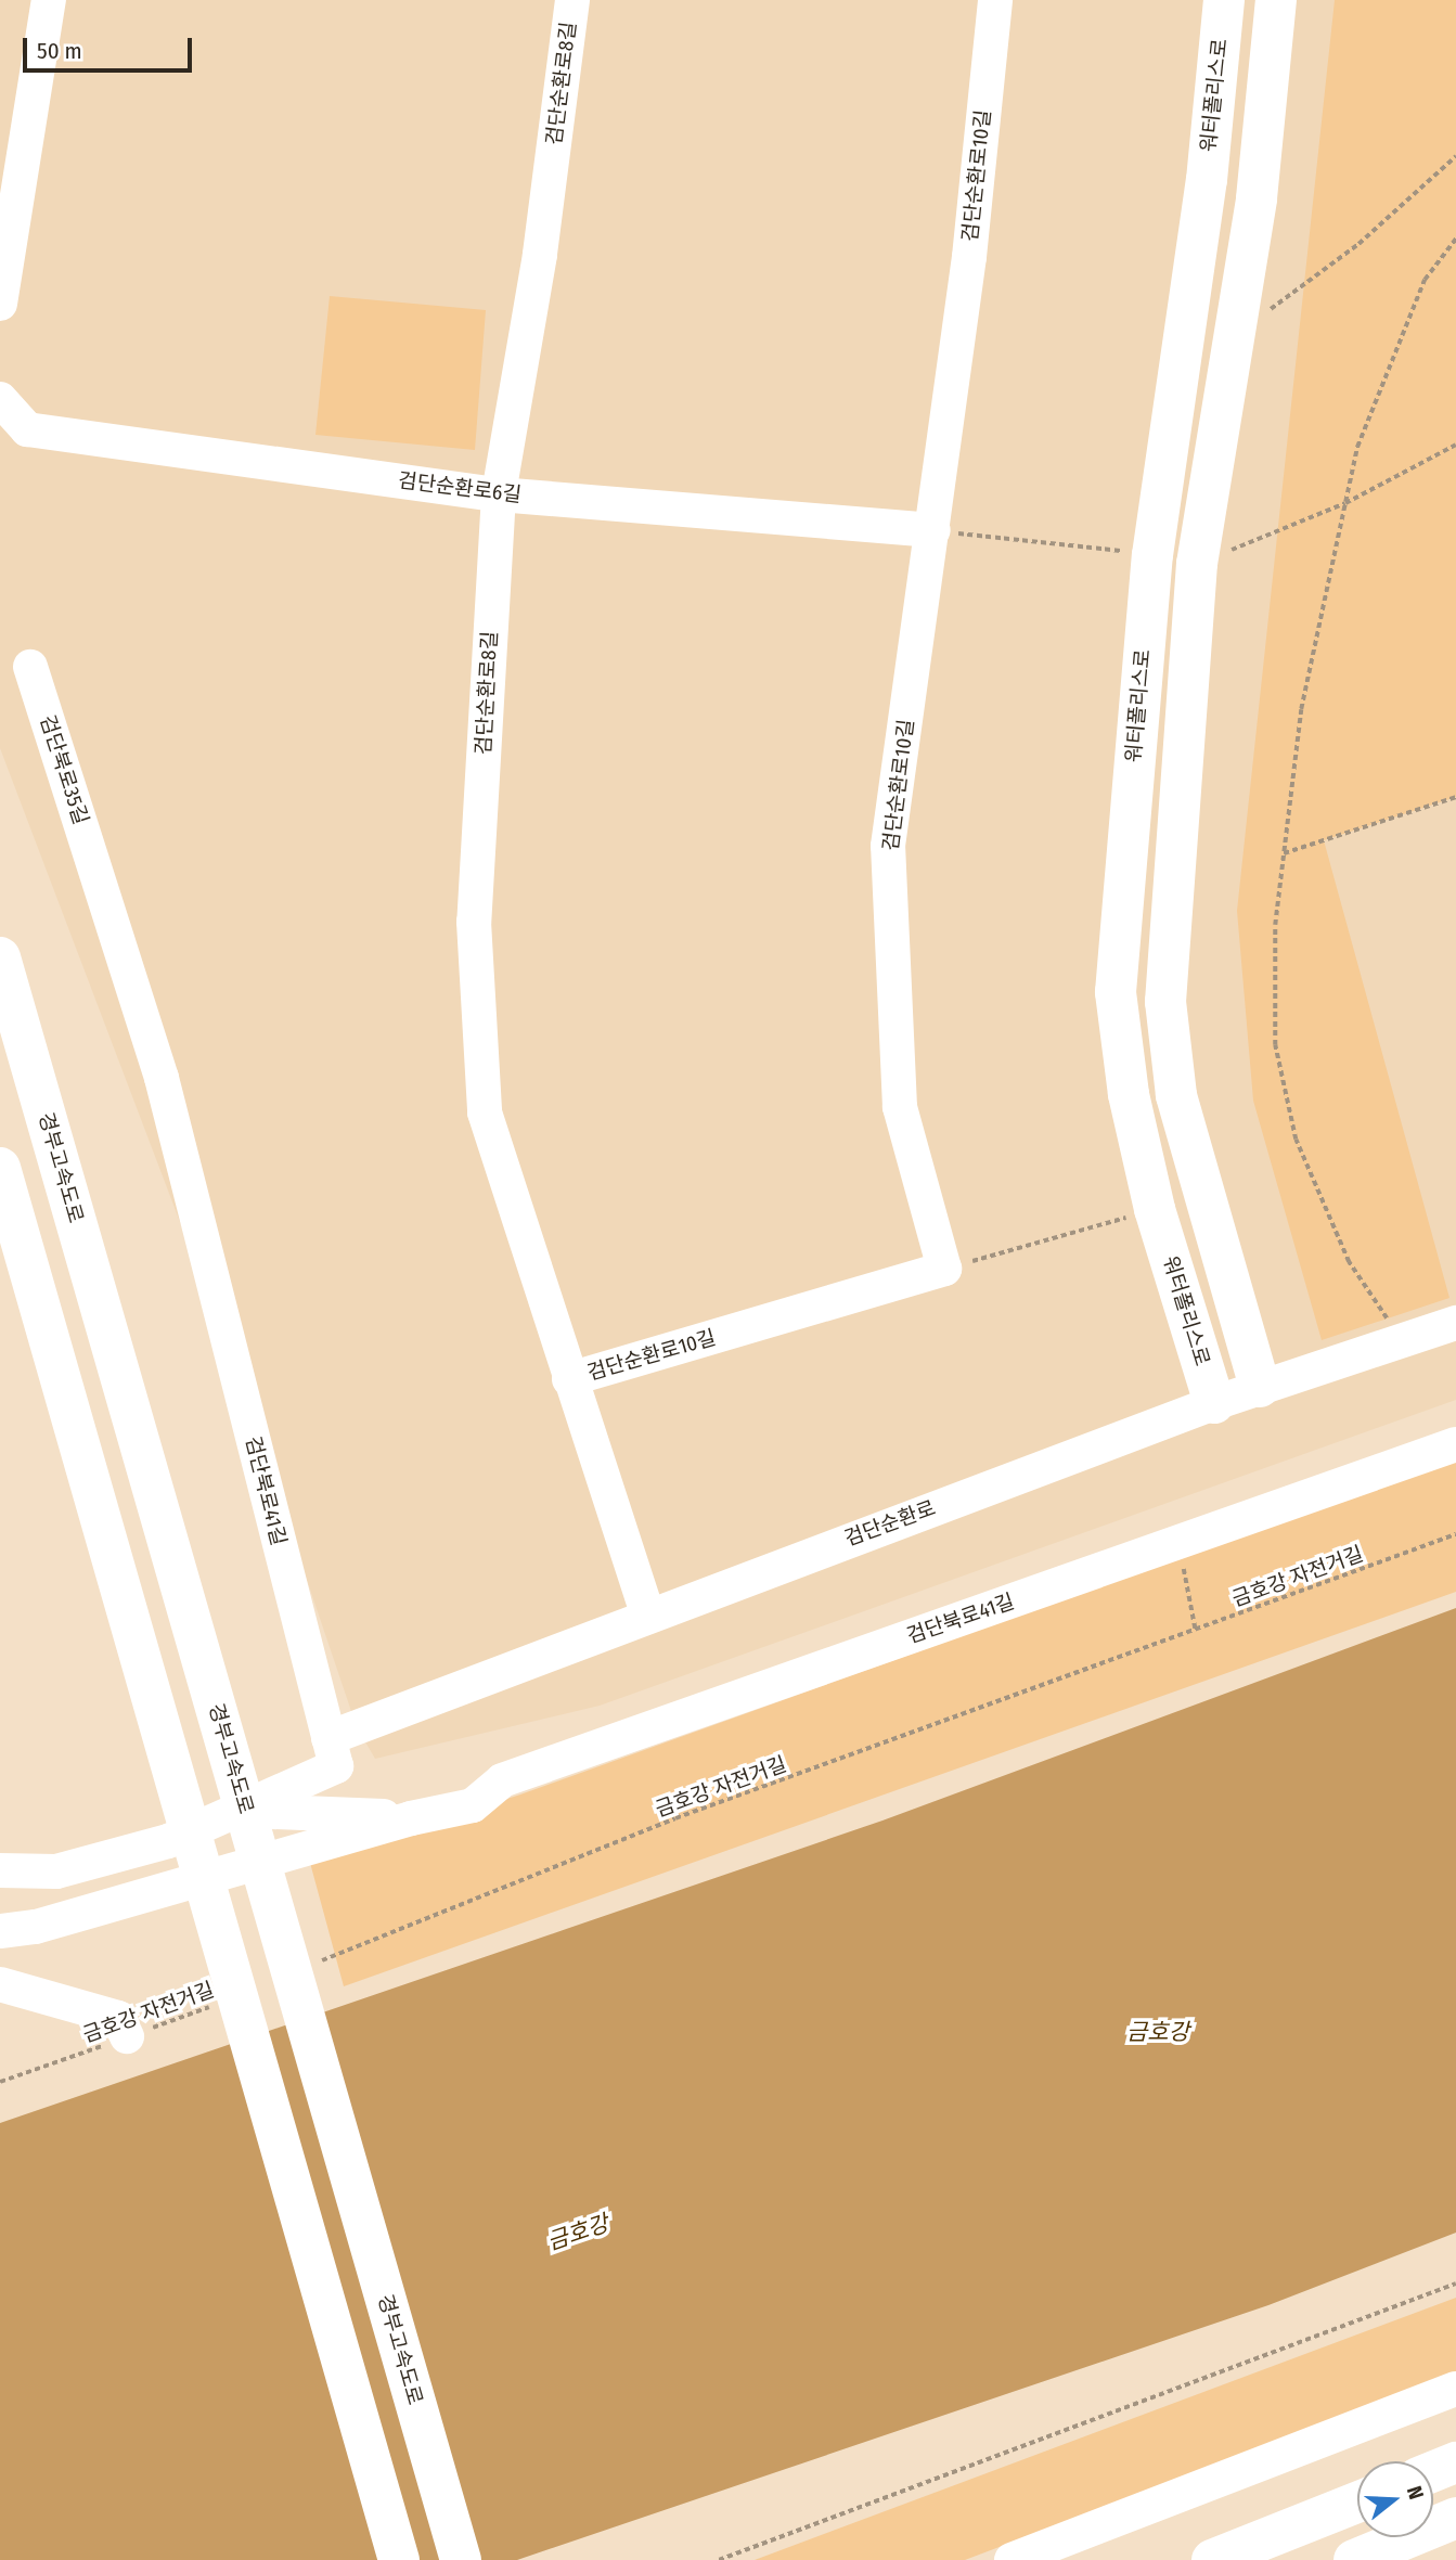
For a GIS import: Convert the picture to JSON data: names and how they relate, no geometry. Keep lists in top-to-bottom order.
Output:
{
  "streets": {
    "main road": ["워터폴리스로", "경부고속도로"],
    "street": [
      "검단순환로8길",
      "검단순환로10길",
      "검단순환로6길",
      "검단북로35길",
      "검단북로41길",
      "검단순환로"
    ],
    "path": ["금호강 자전거길"]
  },
  "crossings": [
    ["검단순환로8길", "검단순환로10길"],
    ["검단순환로8길", "검단순환로6길"],
    ["검단순환로8길", "검단순환로"],
    ["워터폴리스로", "검단순환로"],
    ["검단순환로10길", "검단순환로6길"],
    ["검단북로35길", "검단북로41길"],
    ["검단북로41길", "검단순환로"]
  ],
  "water": ["금호강"],
  "scale_bar": "50 m",
  "north": "right"
}
